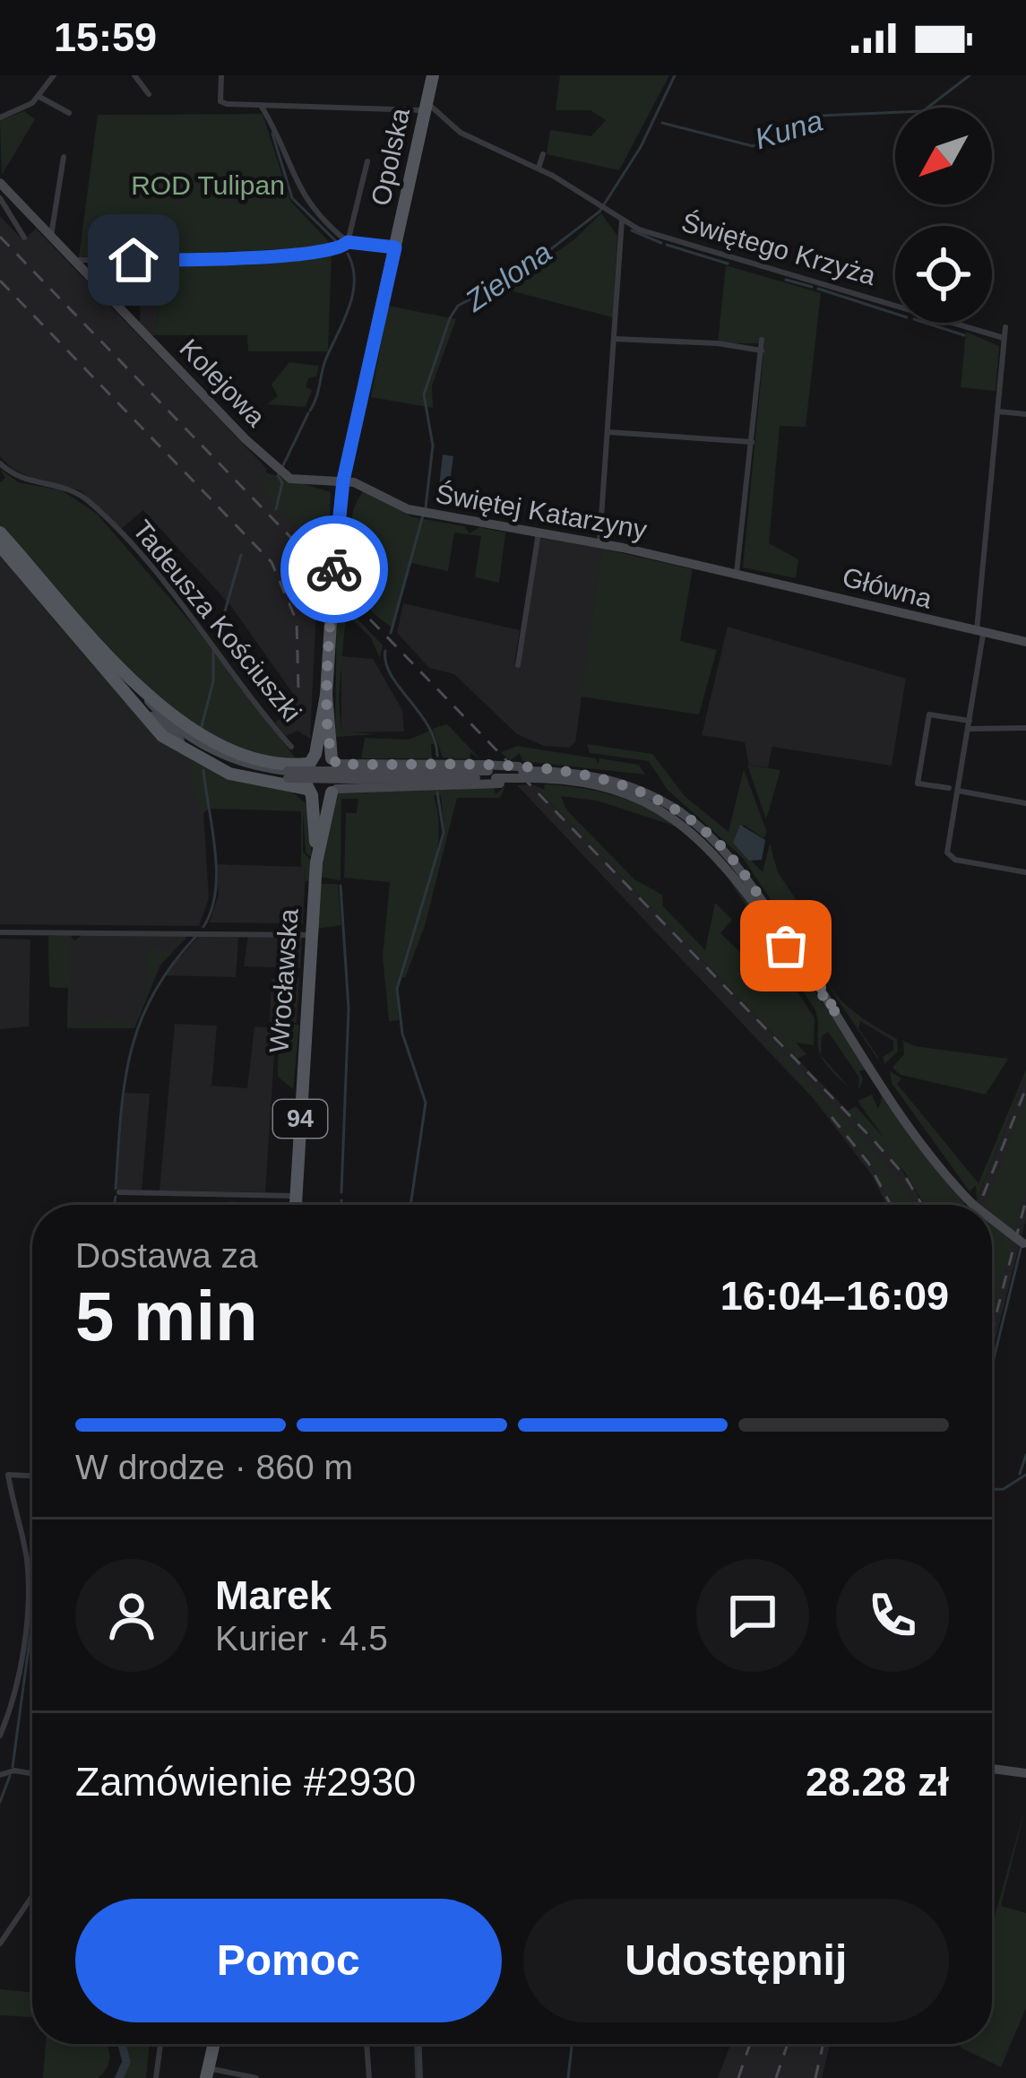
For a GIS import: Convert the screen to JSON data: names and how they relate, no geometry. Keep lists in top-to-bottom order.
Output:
{
  "streets": {
    "main road": [
      "Opolska",
      "Kolejowa",
      "Świętej Katarzyny",
      "Główna",
      "Wrocławska",
      "94"
    ],
    "street": ["Świętego Krzyża", "Tadeusza Kościuszki"]
  },
  "crossings": [
    ["Opolska", "Kolejowa"],
    ["Opolska", "Świętej Katarzyny"],
    ["Opolska", "94"],
    ["Kolejowa", "Świętej Katarzyny"],
    ["Świętej Katarzyny", "Główna"],
    ["Wrocławska", "94"]
  ],
  "water": ["Kuna", "Zielona"],
  "parks": ["ROD Tulipan"],
  "north": "bottom left",
  "page": {
    "status": "15:59",
    "heading": ["5 min", "Dostawa za", "16:04–16:09"],
    "panel": [
      "Marek",
      "Kurier · 4.5",
      "Zamówienie #2930",
      "28.28 zł"
    ],
    "bar": "W drodze · 860 m",
    "buttons": ["Pomoc", "Udostępnij"]
  }
}
